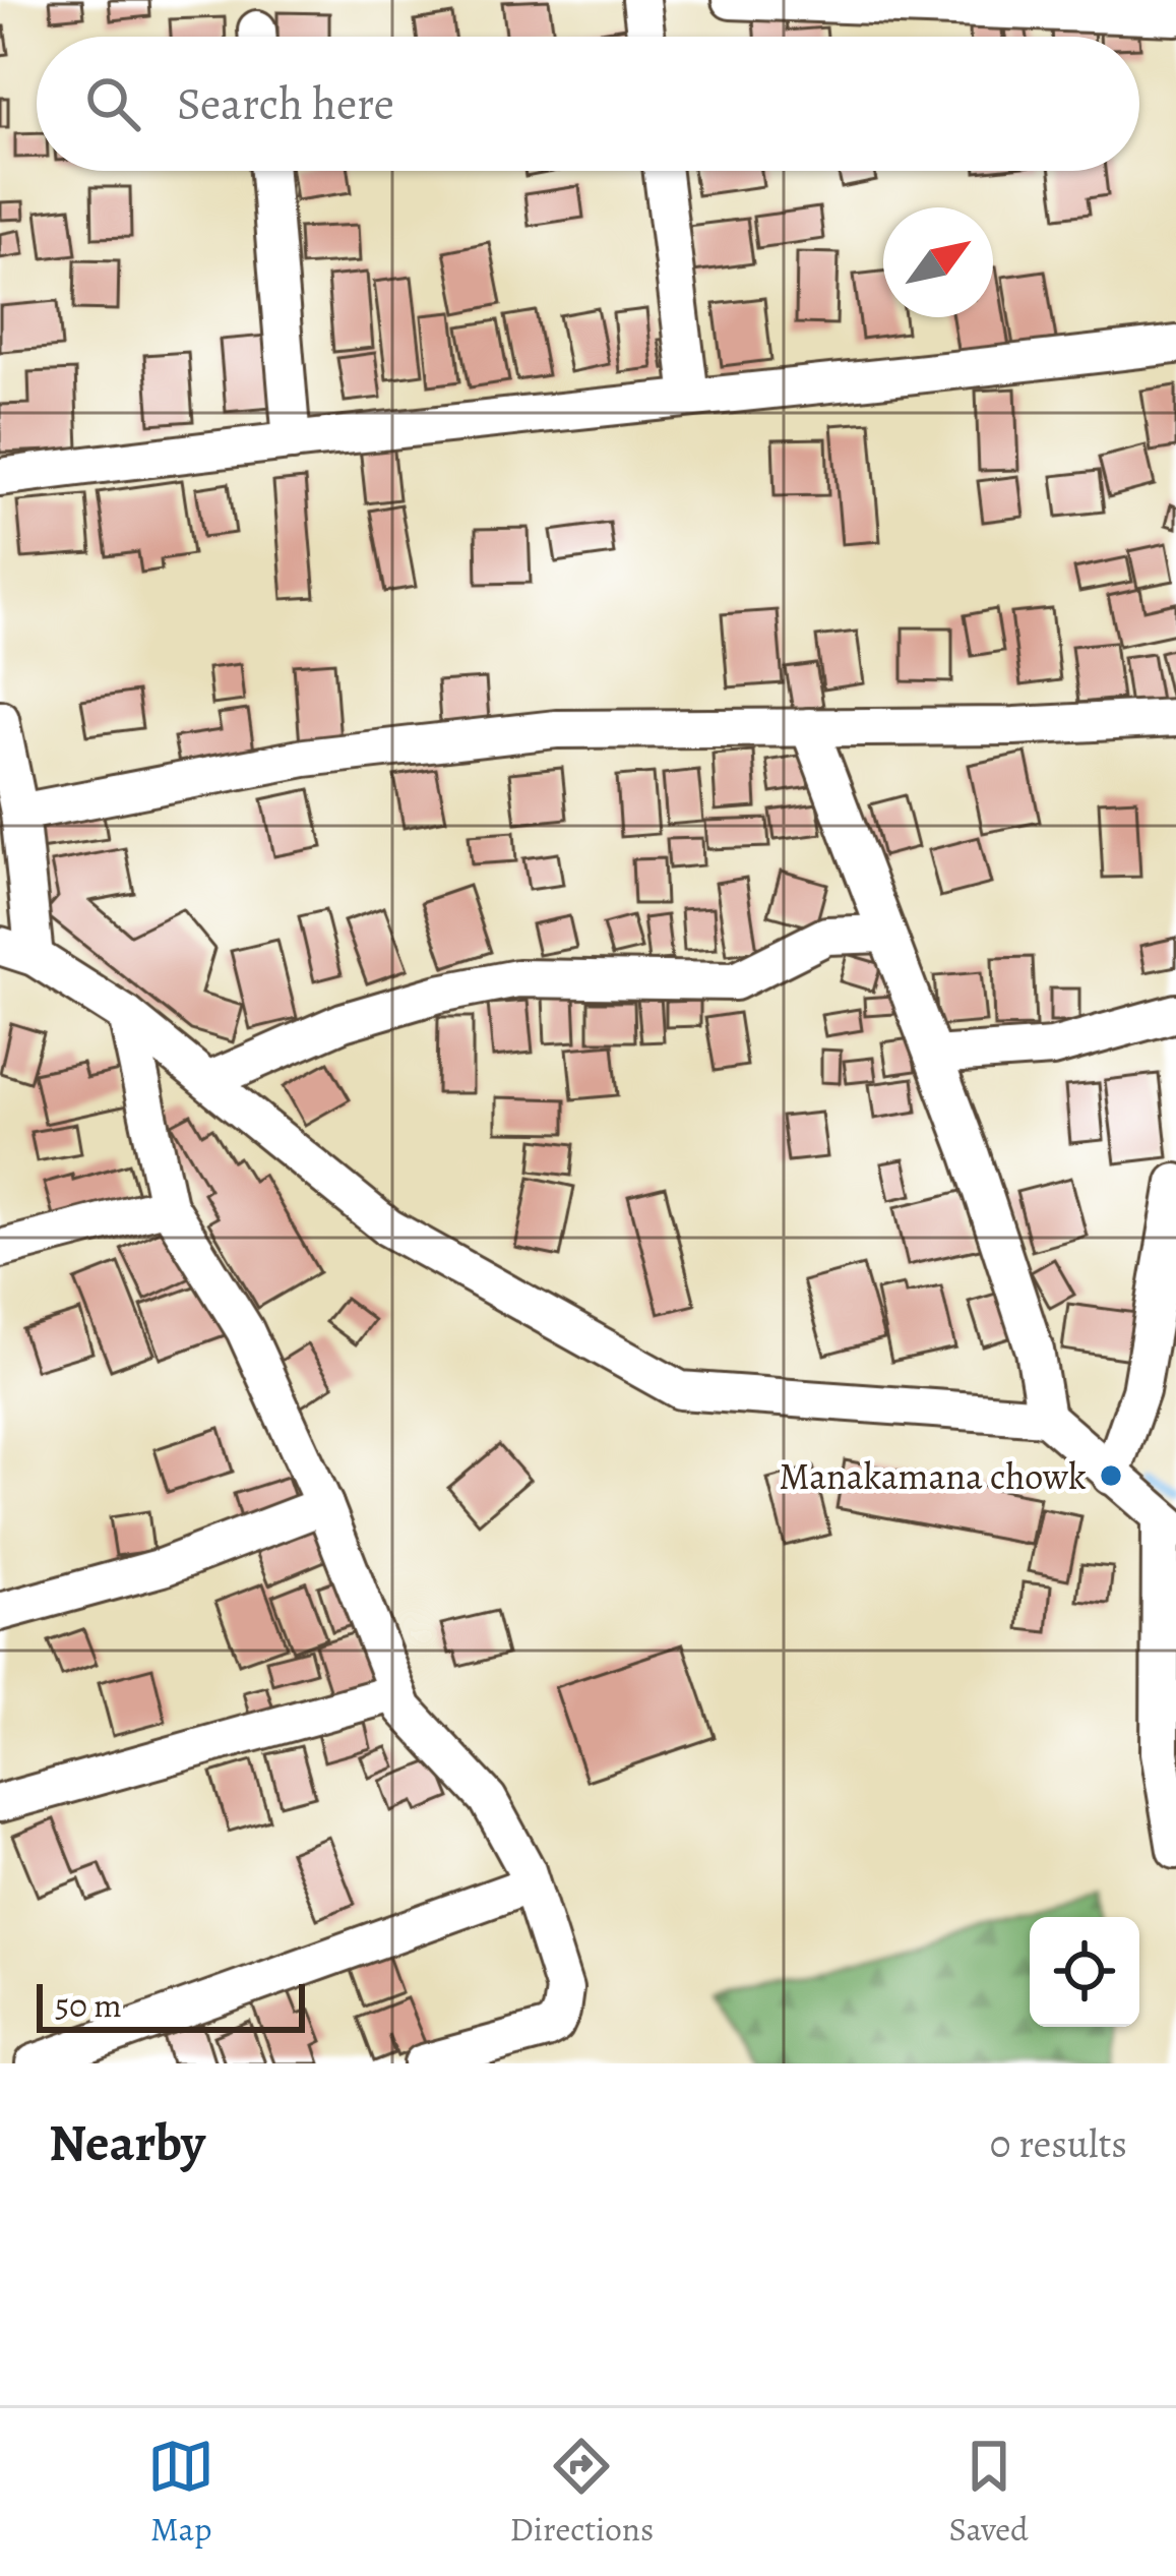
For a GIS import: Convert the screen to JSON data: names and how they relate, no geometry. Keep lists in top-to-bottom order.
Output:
{
  "places": ["Manakamana chowk"],
  "scale_bar": "50 m",
  "north": "top right",
  "page": {
    "search": "Search here",
    "scale": "50 m",
    "heading": ["Nearby", "0 results"],
    "nav": ["Map", "Directions", "Saved"]
  }
}
